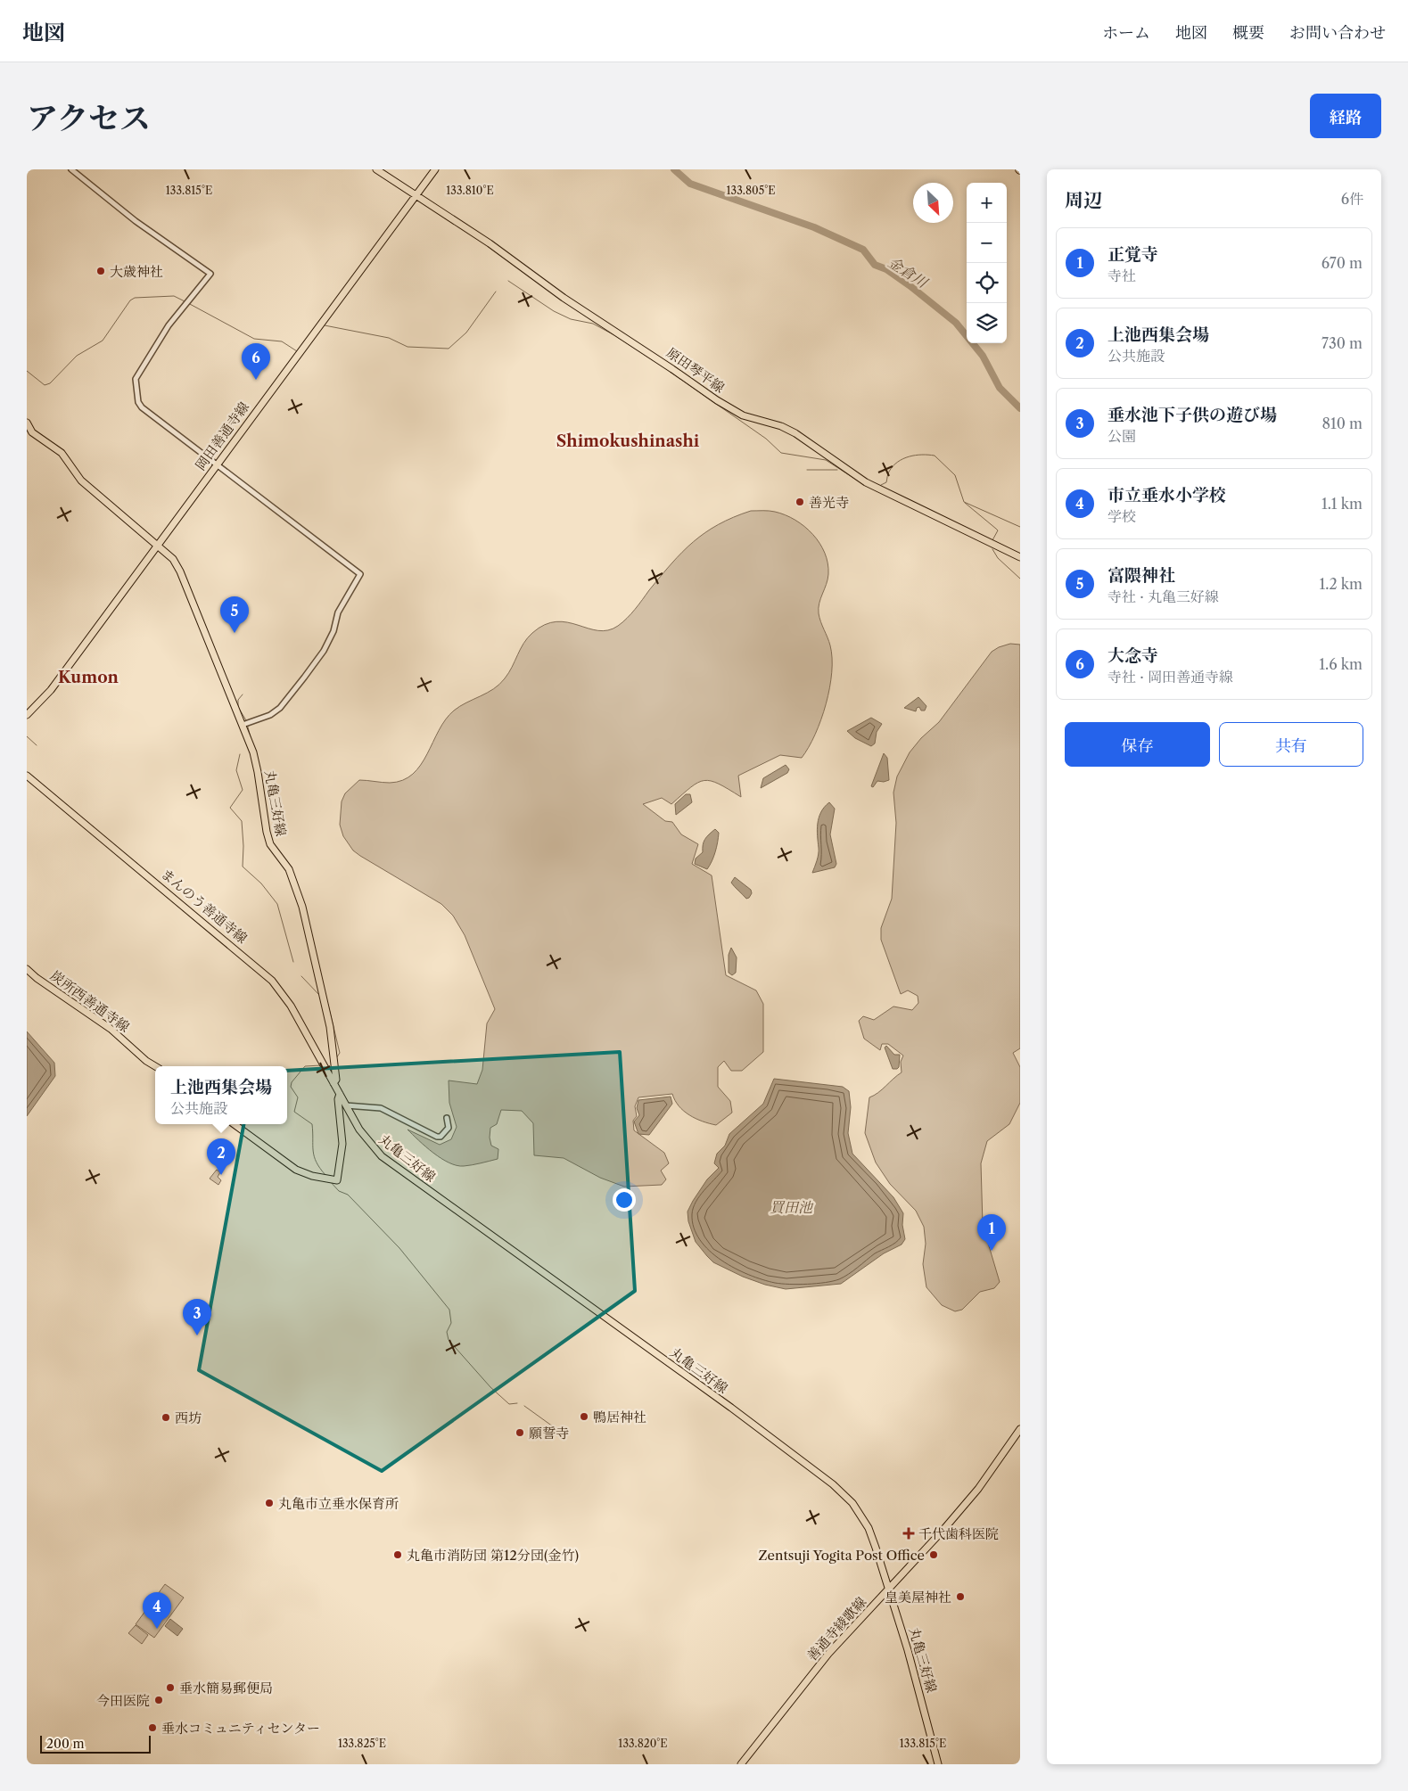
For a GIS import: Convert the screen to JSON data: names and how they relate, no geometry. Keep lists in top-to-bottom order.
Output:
{
  "streets": {
    "main road": [
      "原田琴平線",
      "岡田善通寺線",
      "丸亀三好線",
      "まんのう善通寺線",
      "炭所西善通寺線",
      "善通寺綾歌線"
    ]
  },
  "crossings": [
    ["原田琴平線", "岡田善通寺線"],
    ["岡田善通寺線", "丸亀三好線"],
    ["丸亀三好線", "まんのう善通寺線"],
    ["丸亀三好線", "善通寺綾歌線"]
  ],
  "districts": ["Shimokushinashi", "Kumon"],
  "water": ["金倉川", "買田池"],
  "places": {
    "other": [
      "大歳神社",
      "善光寺",
      "鴨居神社",
      "西坊",
      "願誓寺",
      "丸亀市立垂水保育所",
      "丸亀市消防団 第12分団(金竹)",
      "Zentsuji Yogita Post Office",
      "皇美屋神社",
      "垂水簡易郵便局",
      "今田医院",
      "垂水コミュニティセンター"
    ],
    "health": ["千代歯科医院"]
  },
  "scale_bar": "200 m",
  "north": "bottom right",
  "page": {
    "header": "地図",
    "nav": [
      "ホーム",
      "地図",
      "概要",
      "お問い合わせ"
    ],
    "title": "アクセス",
    "buttons": [
      "経路",
      ["保存", "共有"]
    ],
    "heading": ["周辺", "6件"],
    "map_buttons": ["+", "−"],
    "list": [
      {
        "mark": "1",
        "name": "正覚寺",
        "note": "寺社",
        "value": "670 m"
      },
      {
        "mark": "2",
        "name": "上池西集会場",
        "note": "公共施設",
        "value": "730 m"
      },
      {
        "mark": "3",
        "name": "垂水池下子供の遊び場",
        "note": "公園",
        "value": "810 m"
      },
      {
        "mark": "4",
        "name": "市立垂水小学校",
        "note": "学校",
        "value": "1.1 km"
      },
      {
        "mark": "5",
        "name": "富隈神社",
        "note": "寺社 · 丸亀三好線",
        "value": "1.2 km"
      },
      {
        "mark": "6",
        "name": "大念寺",
        "note": "寺社 · 岡田善通寺線",
        "value": "1.6 km"
      }
    ],
    "pins": [
      "6",
      "5",
      "2",
      "1",
      "3",
      "4"
    ],
    "popup": ["上池西集会場", "公共施設"],
    "scale": "200 m"
  },
  "coordinates": [
    "133.815°E",
    "133.810°E",
    "133.805°E",
    "133.825°E",
    "133.820°E"
  ]
}
